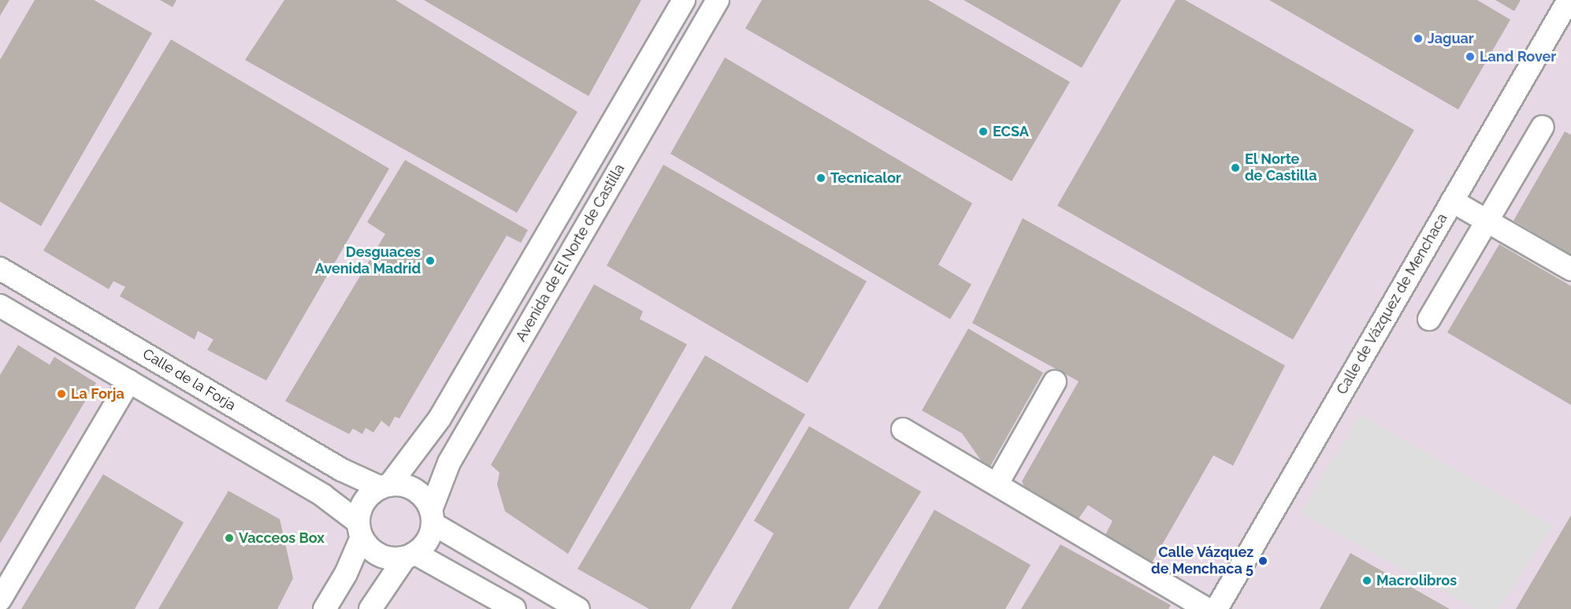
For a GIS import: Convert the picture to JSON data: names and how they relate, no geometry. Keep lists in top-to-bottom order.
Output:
{
  "streets": {
    "street": ["Avenida de El Norte de Castilla", "Calle de Vázquez de Menchaca", "Calle de la Forja"]
  },
  "crossings": [
    ["Avenida de El Norte de Castilla", "Calle de la Forja"]
  ],
  "places": [
    "Jaguar",
    "Land Rover",
    "ECSA",
    "El Norte de Castilla",
    "Tecnicalor",
    "Desguaces Avenida Madrid",
    "La Forja",
    "Vacceos Box",
    "Calle Vázquez de Menchaca 5",
    "Macrolibros"
  ]
}
